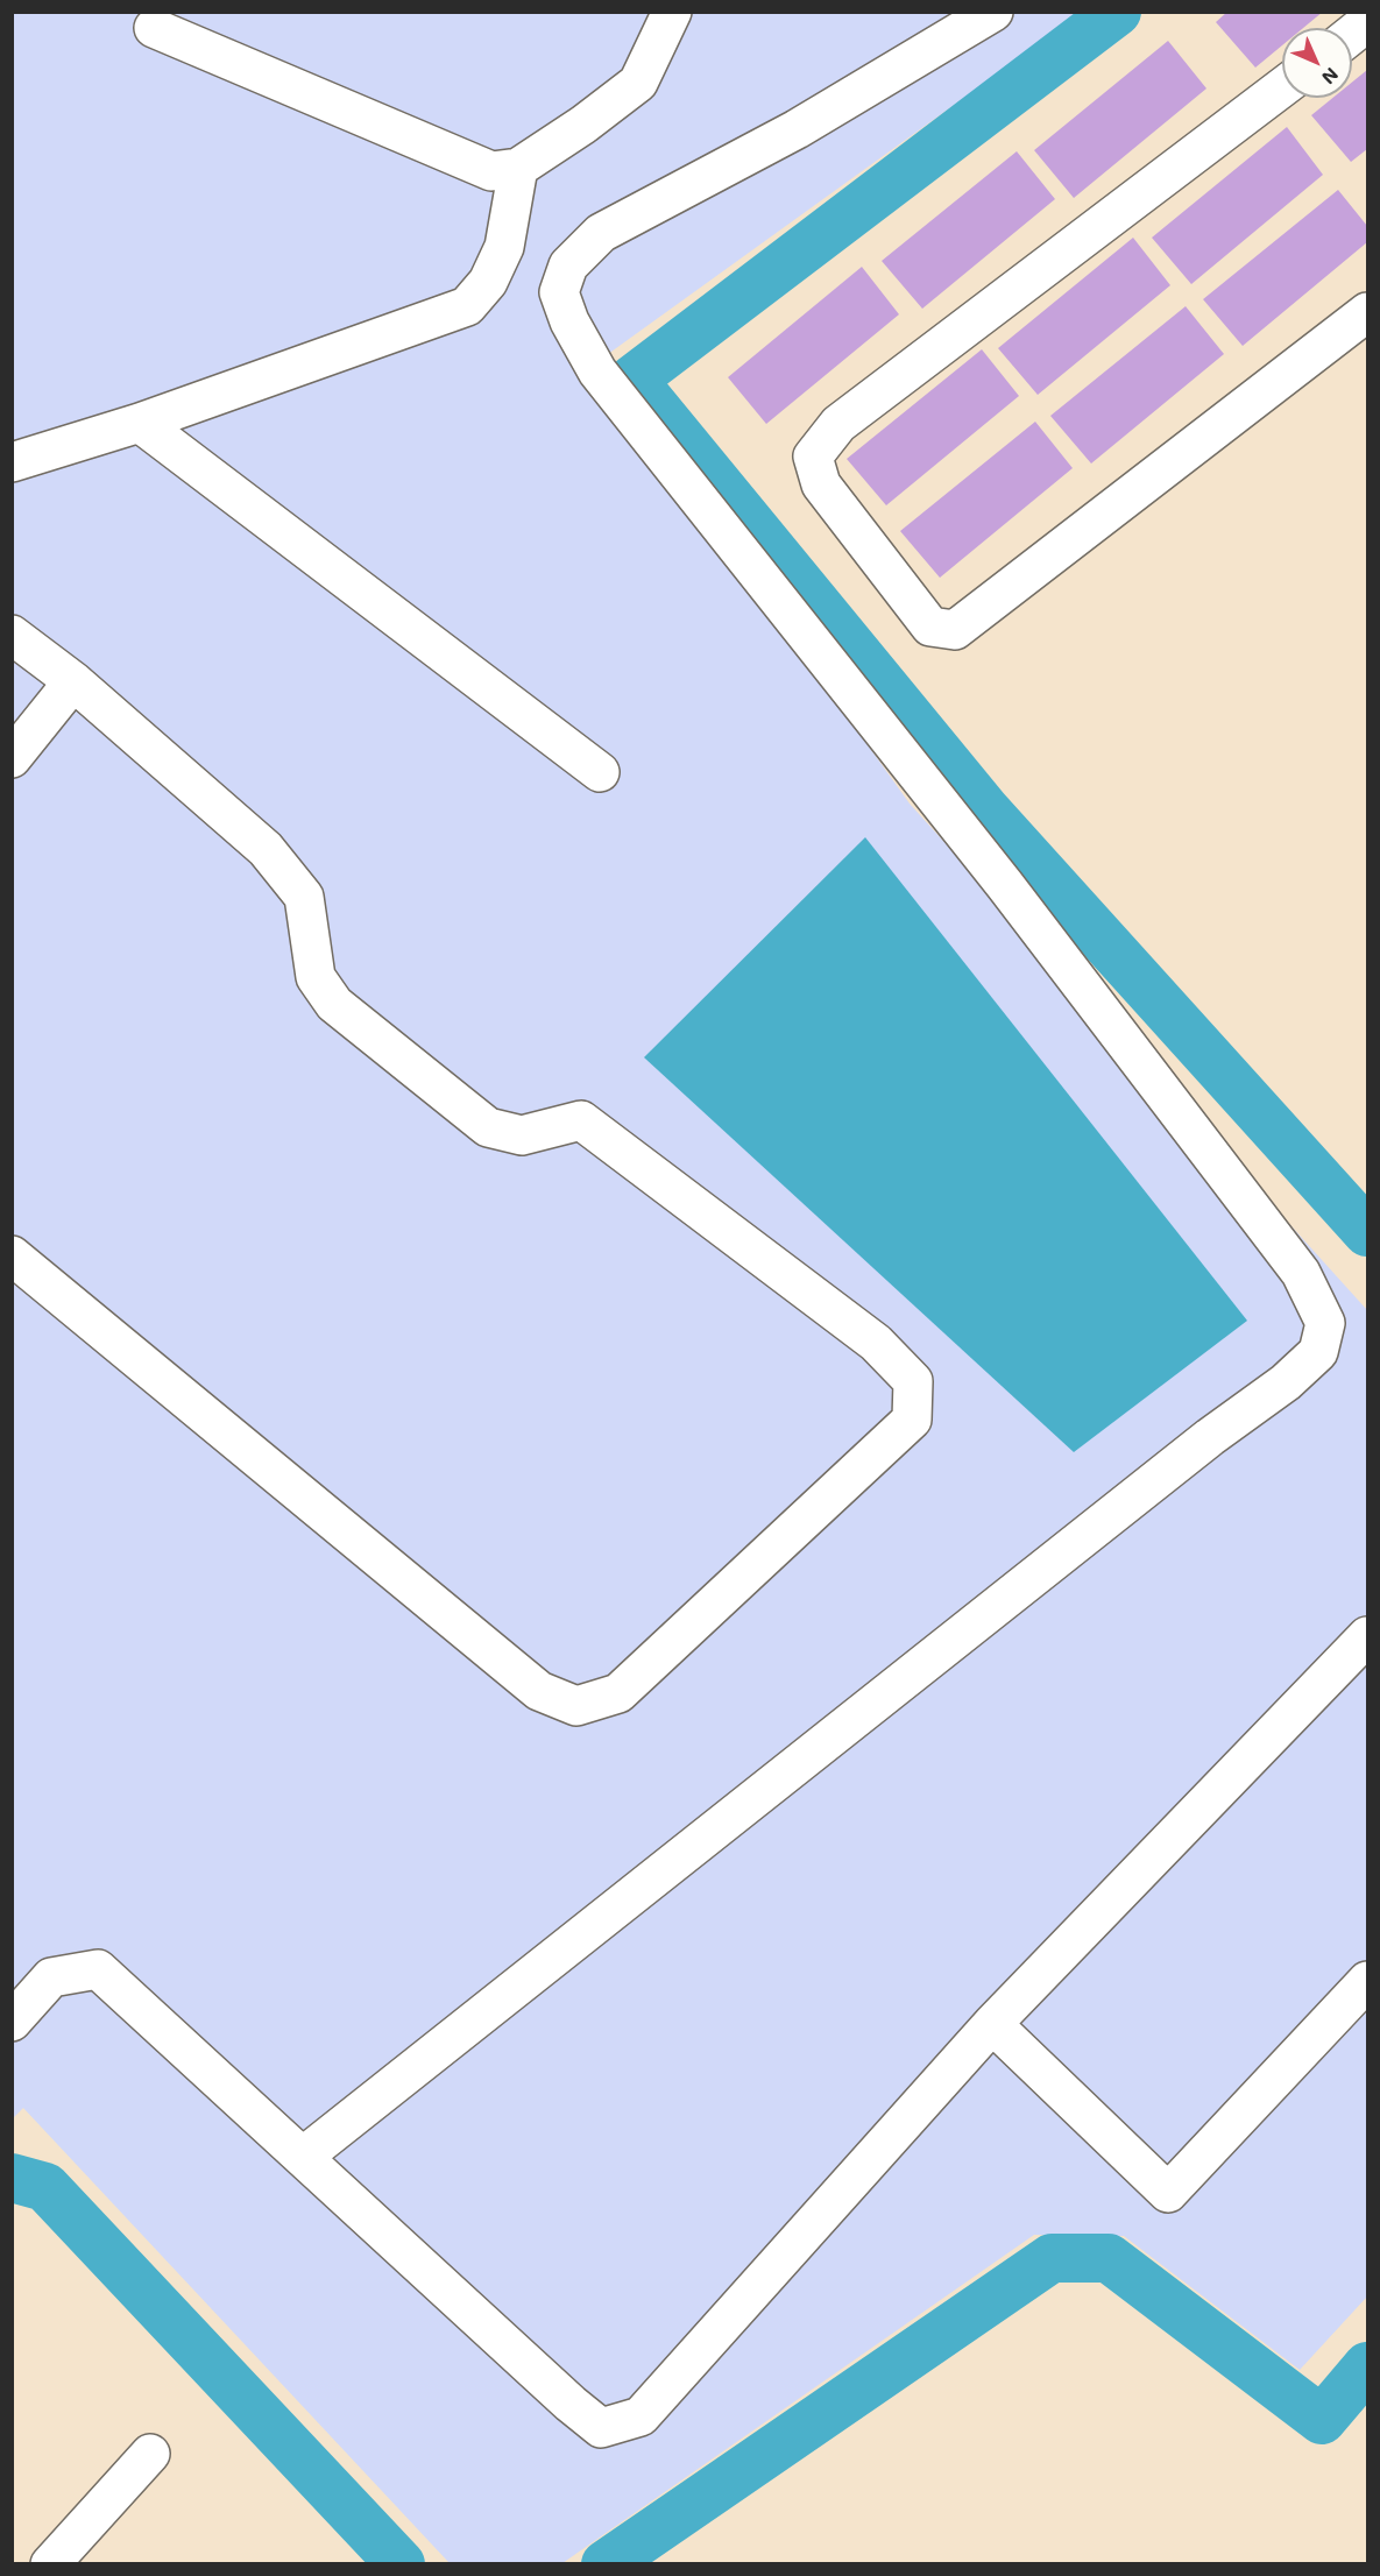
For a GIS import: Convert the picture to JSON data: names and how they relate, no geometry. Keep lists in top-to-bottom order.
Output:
{
  "north": "bottom right"
}
